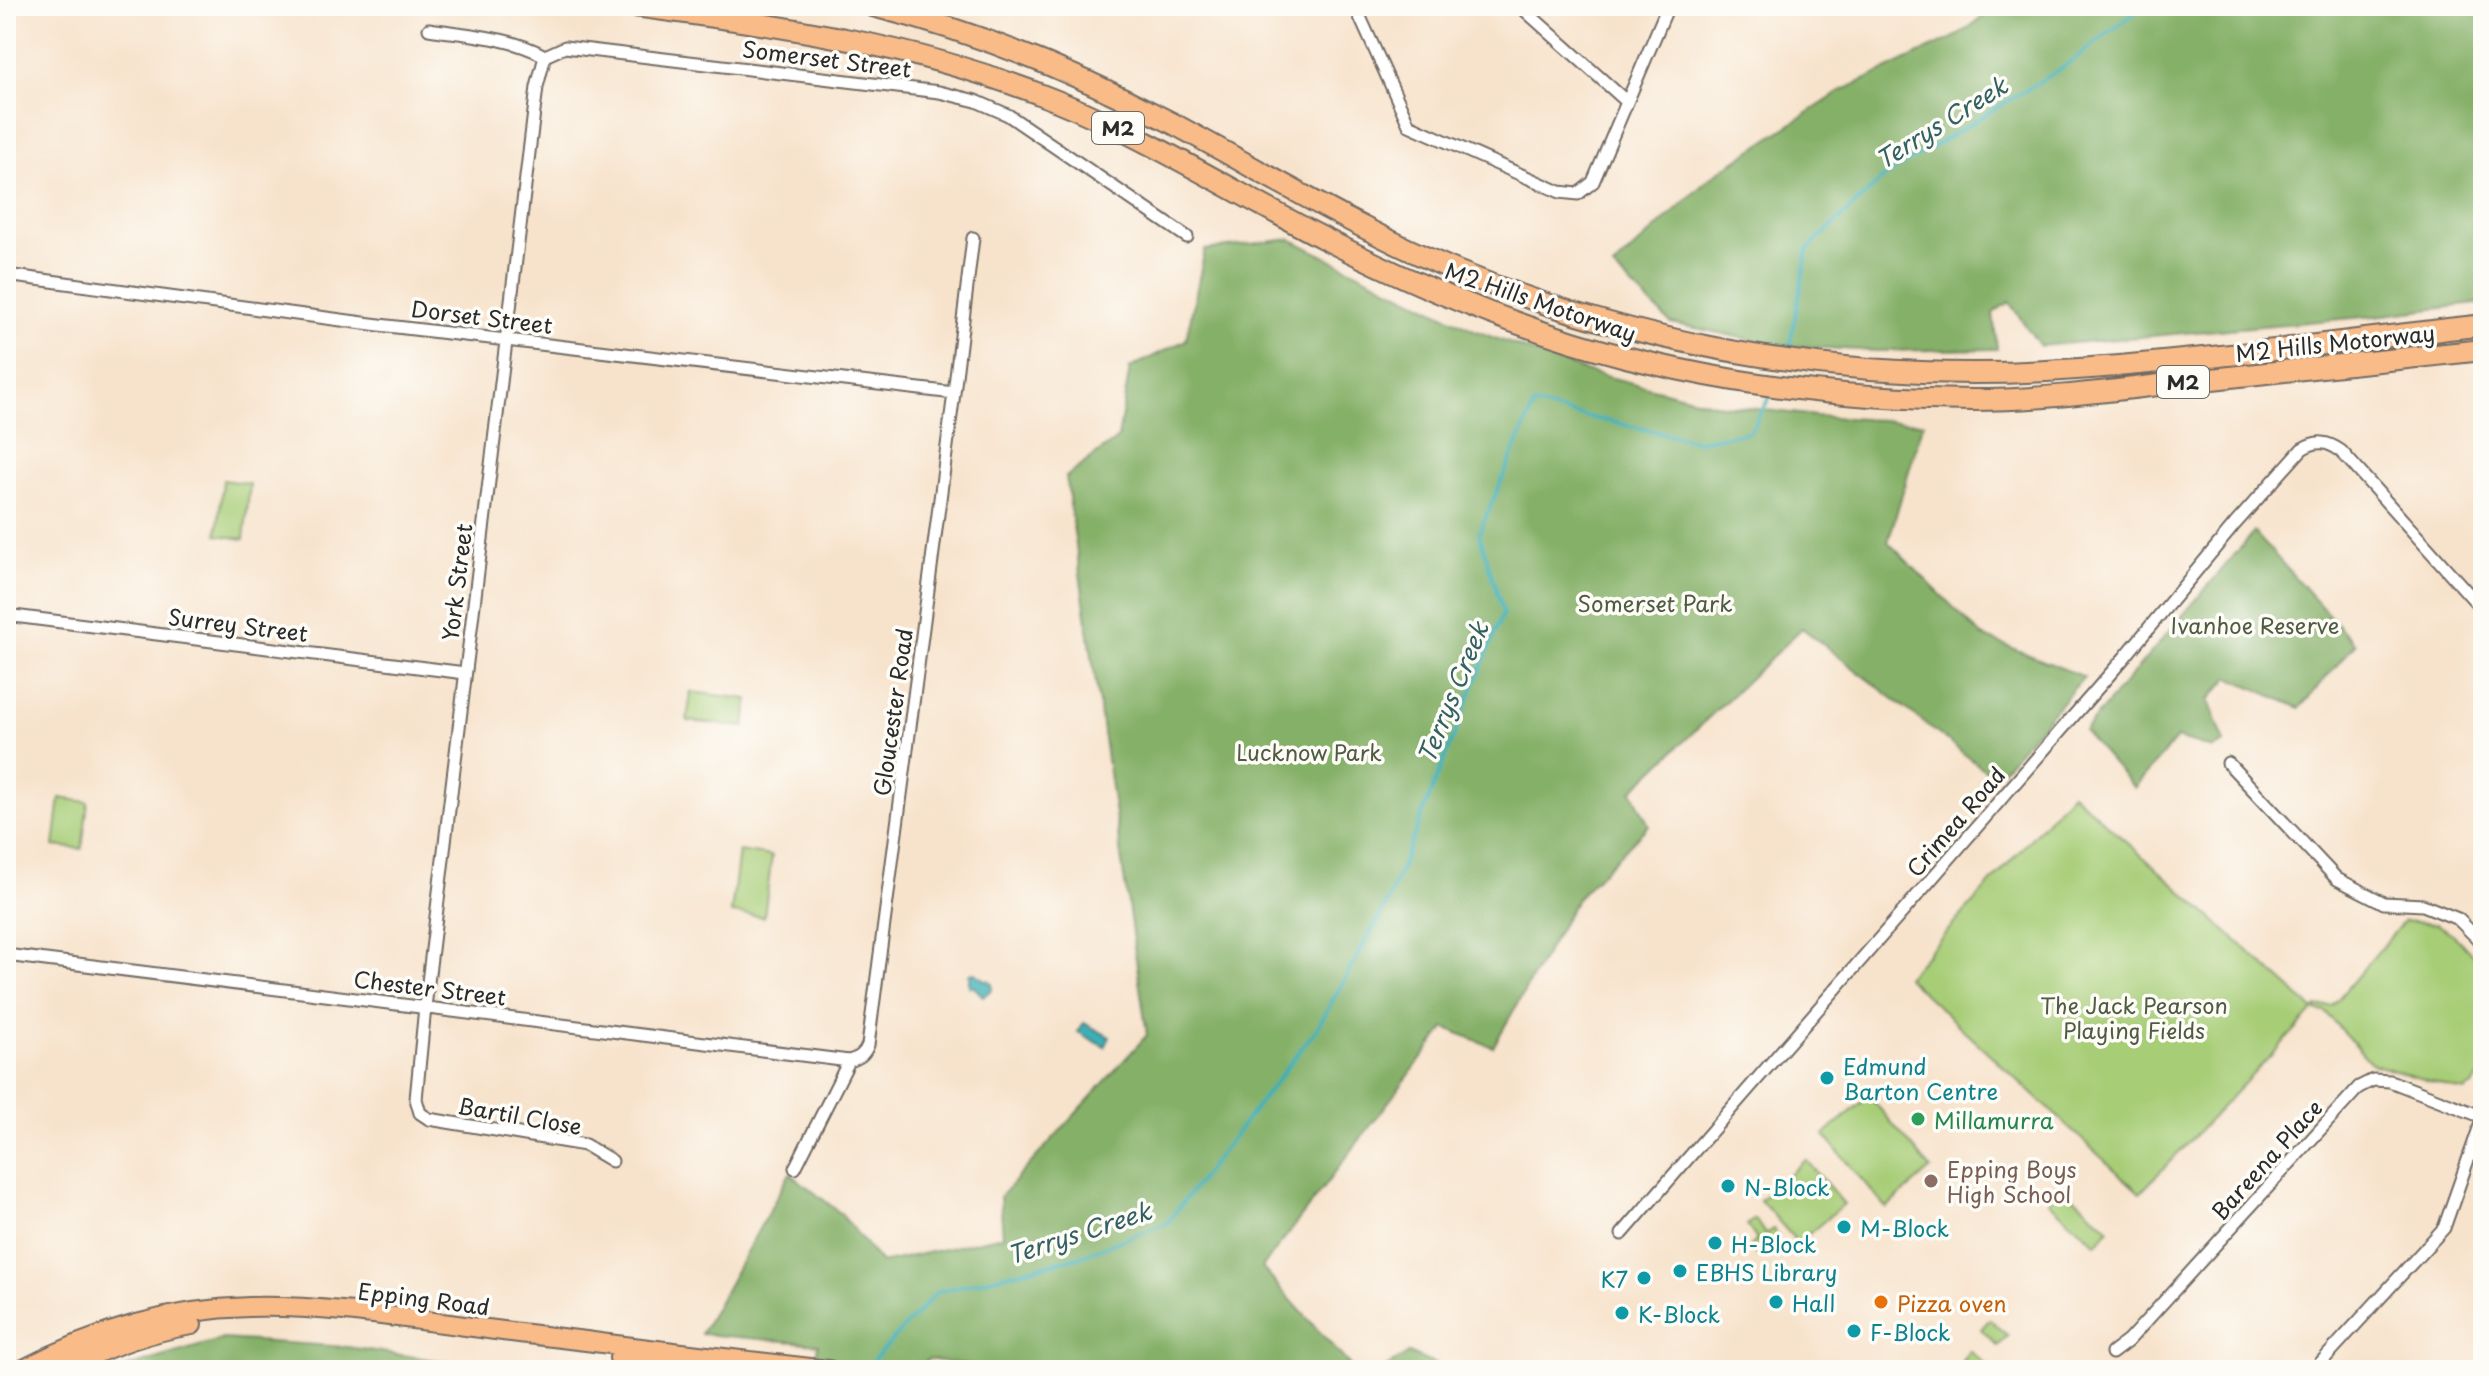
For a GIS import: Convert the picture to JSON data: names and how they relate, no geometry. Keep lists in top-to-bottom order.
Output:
{
  "streets": {
    "highway": ["M2", "M2 Hills Motorway"],
    "main road": ["Epping Road"],
    "street": [
      "Somerset Street",
      "Dorset Street",
      "York Street",
      "Surrey Street",
      "Gloucester Road",
      "Crimea Road",
      "Chester Street",
      "Bartil Close",
      "Bareena Place"
    ]
  },
  "crossings": [
    ["Somerset Street", "York Street"],
    ["Dorset Street", "York Street"],
    ["Dorset Street", "Gloucester Road"],
    ["York Street", "Surrey Street"],
    ["York Street", "Chester Street"],
    ["York Street", "Bartil Close"],
    ["Gloucester Road", "Chester Street"]
  ],
  "water": ["Terrys Creek"],
  "parks": [
    "Somerset Park",
    "Ivanhoe Reserve",
    "Lucknow Park",
    "The Jack Pearson Playing Fields"
  ],
  "places": [
    "Edmund Barton Centre",
    "Millamurra",
    "Epping Boys High School",
    "N-Block",
    "M-Block",
    "H-Block",
    "EBHS Library",
    "K7",
    "Hall",
    "Pizza oven",
    "K-Block",
    "F-Block"
  ]
}
